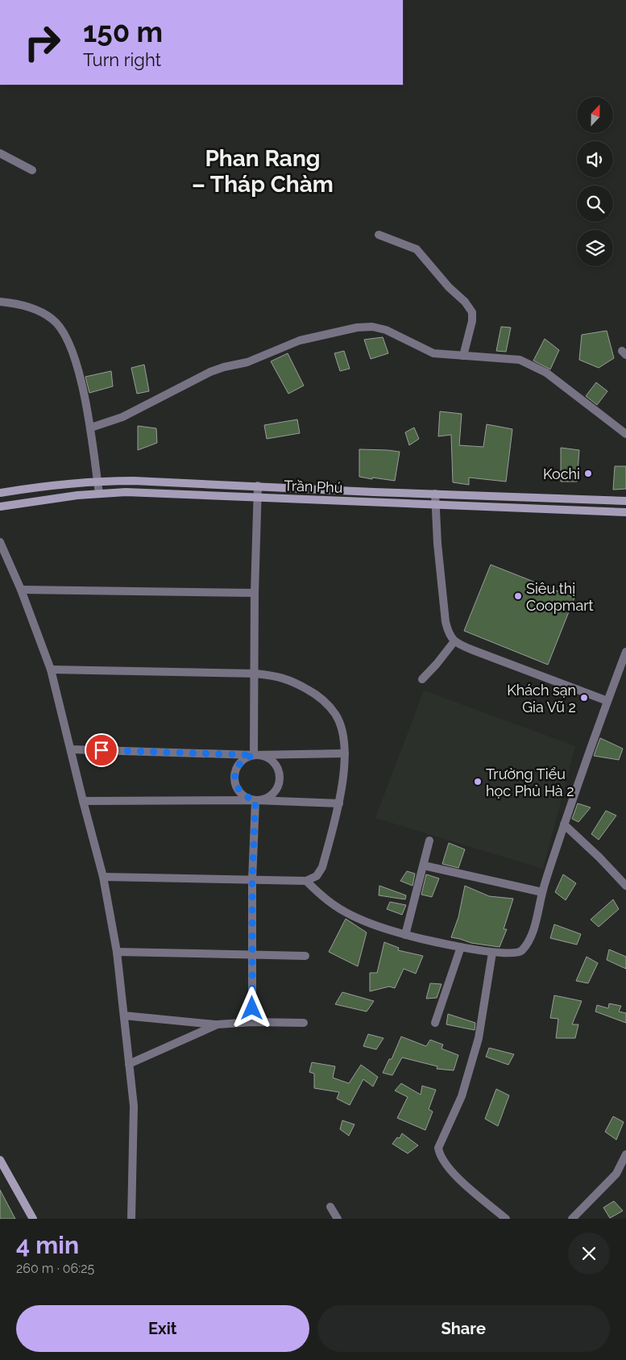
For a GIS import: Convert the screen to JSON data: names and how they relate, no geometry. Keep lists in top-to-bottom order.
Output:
{
  "streets": {
    "main road": ["Trần Phú"]
  },
  "districts": ["Phan Rang – Tháp Chàm"],
  "places": [
    "Kochi",
    "Siêu thị Coopmart",
    "Khách sạn Gia Vũ 2",
    "Trường Tiểu học Phủ Hà 2"
  ],
  "north": "top",
  "page": {
    "turn": ["150 m", "Turn right"],
    "heading": ["4 min", "260 m · 06:25"],
    "buttons": ["Exit", "Share"]
  }
}
